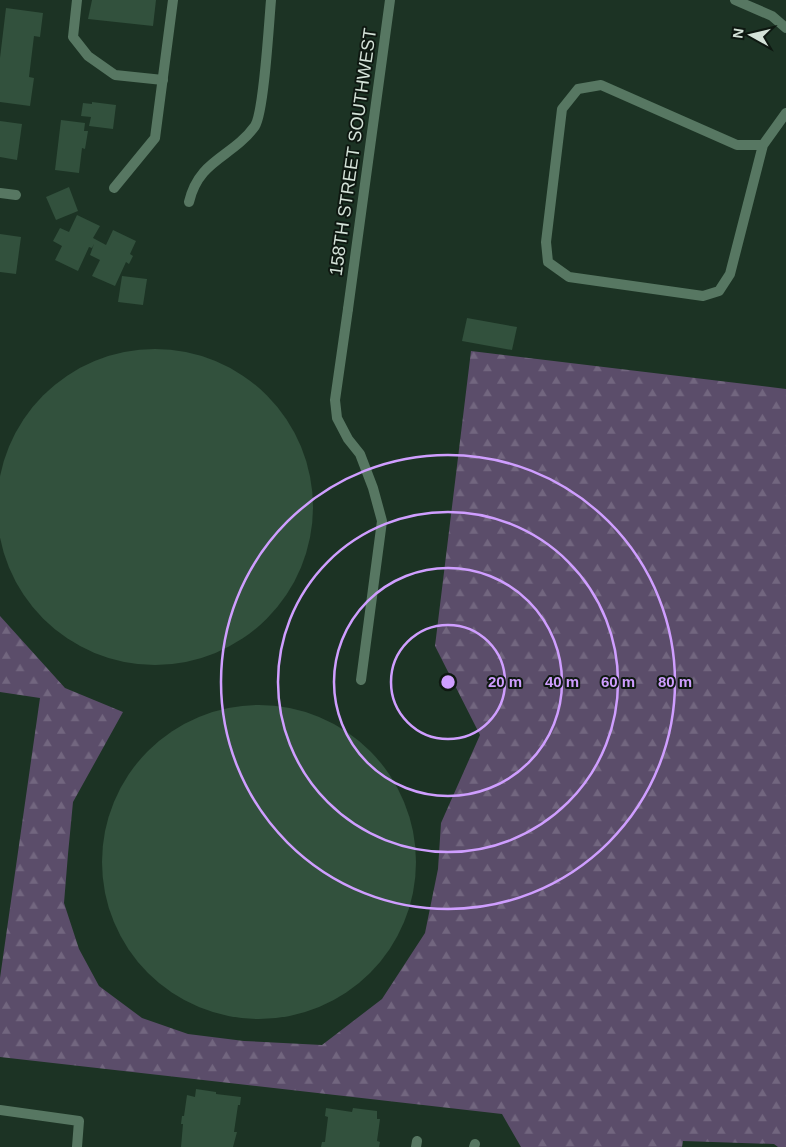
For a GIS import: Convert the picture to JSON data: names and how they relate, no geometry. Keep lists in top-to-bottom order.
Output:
{
  "streets": {
    "street": ["158TH STREET SOUTHWEST"]
  },
  "north": "left",
  "rings": [
    "20 m",
    "40 m",
    "60 m",
    "80 m"
  ]
}
